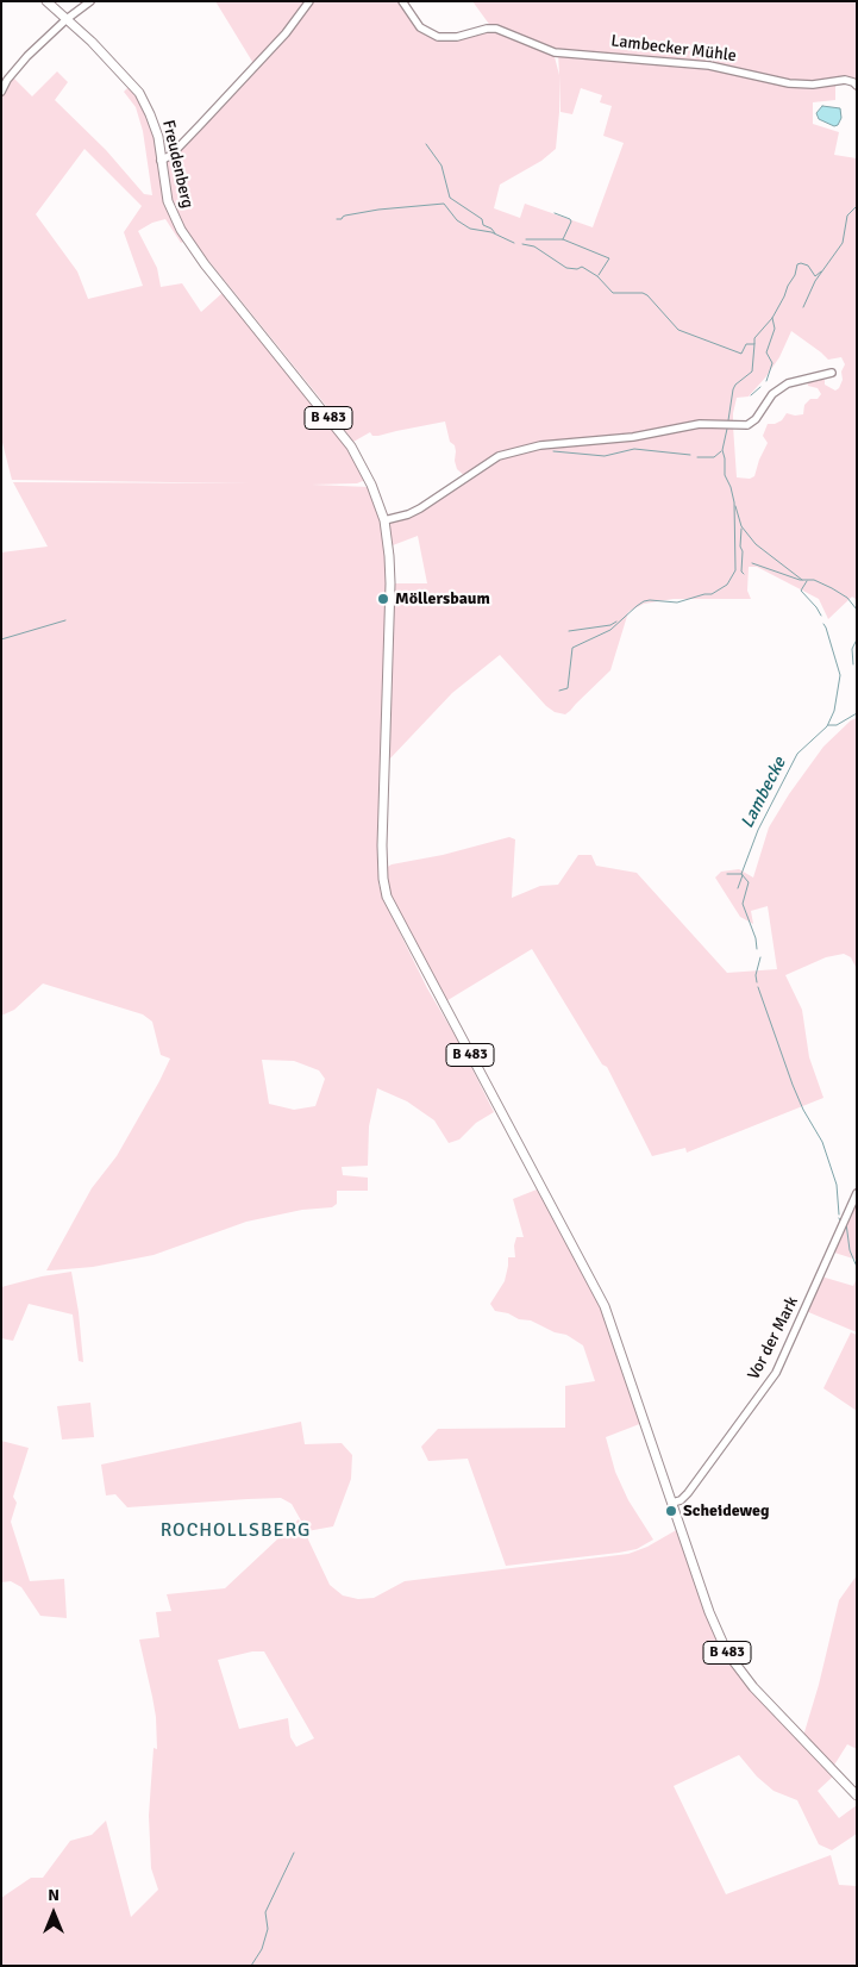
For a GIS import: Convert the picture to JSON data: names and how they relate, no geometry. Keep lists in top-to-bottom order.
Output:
{
  "streets": {
    "main road": ["Freudenberg", "B 483"],
    "street": ["Lambecker Mühle", "Vor der Mark"]
  },
  "crossings": [
    ["Freudenberg", "B 483"],
    ["B 483", "Vor der Mark"]
  ],
  "districts": ["ROCHOLLSBERG"],
  "water": ["Lambecke"],
  "places": ["Möllersbaum", "Scheideweg"],
  "north": "top"
}
